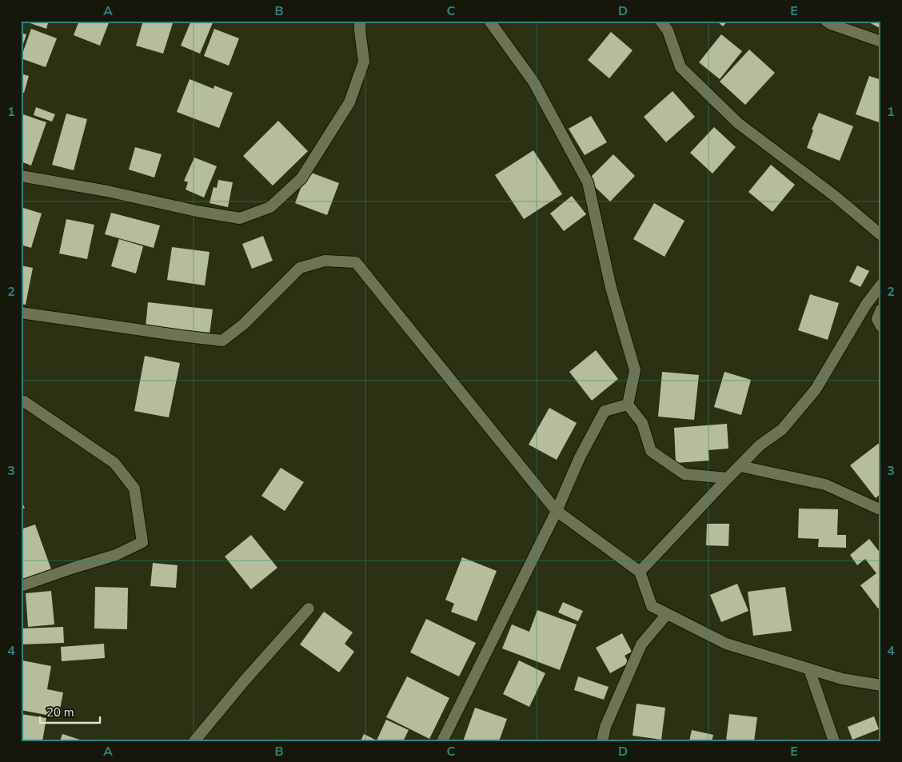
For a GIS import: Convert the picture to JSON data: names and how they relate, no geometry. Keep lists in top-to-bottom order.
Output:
{
  "scale_bar": "20 m",
  "grid": {
    "columns": [
      "A",
      "B",
      "C",
      "D",
      "E"
    ],
    "rows": [
      "1",
      "2",
      "3",
      "4"
    ]
  }
}
